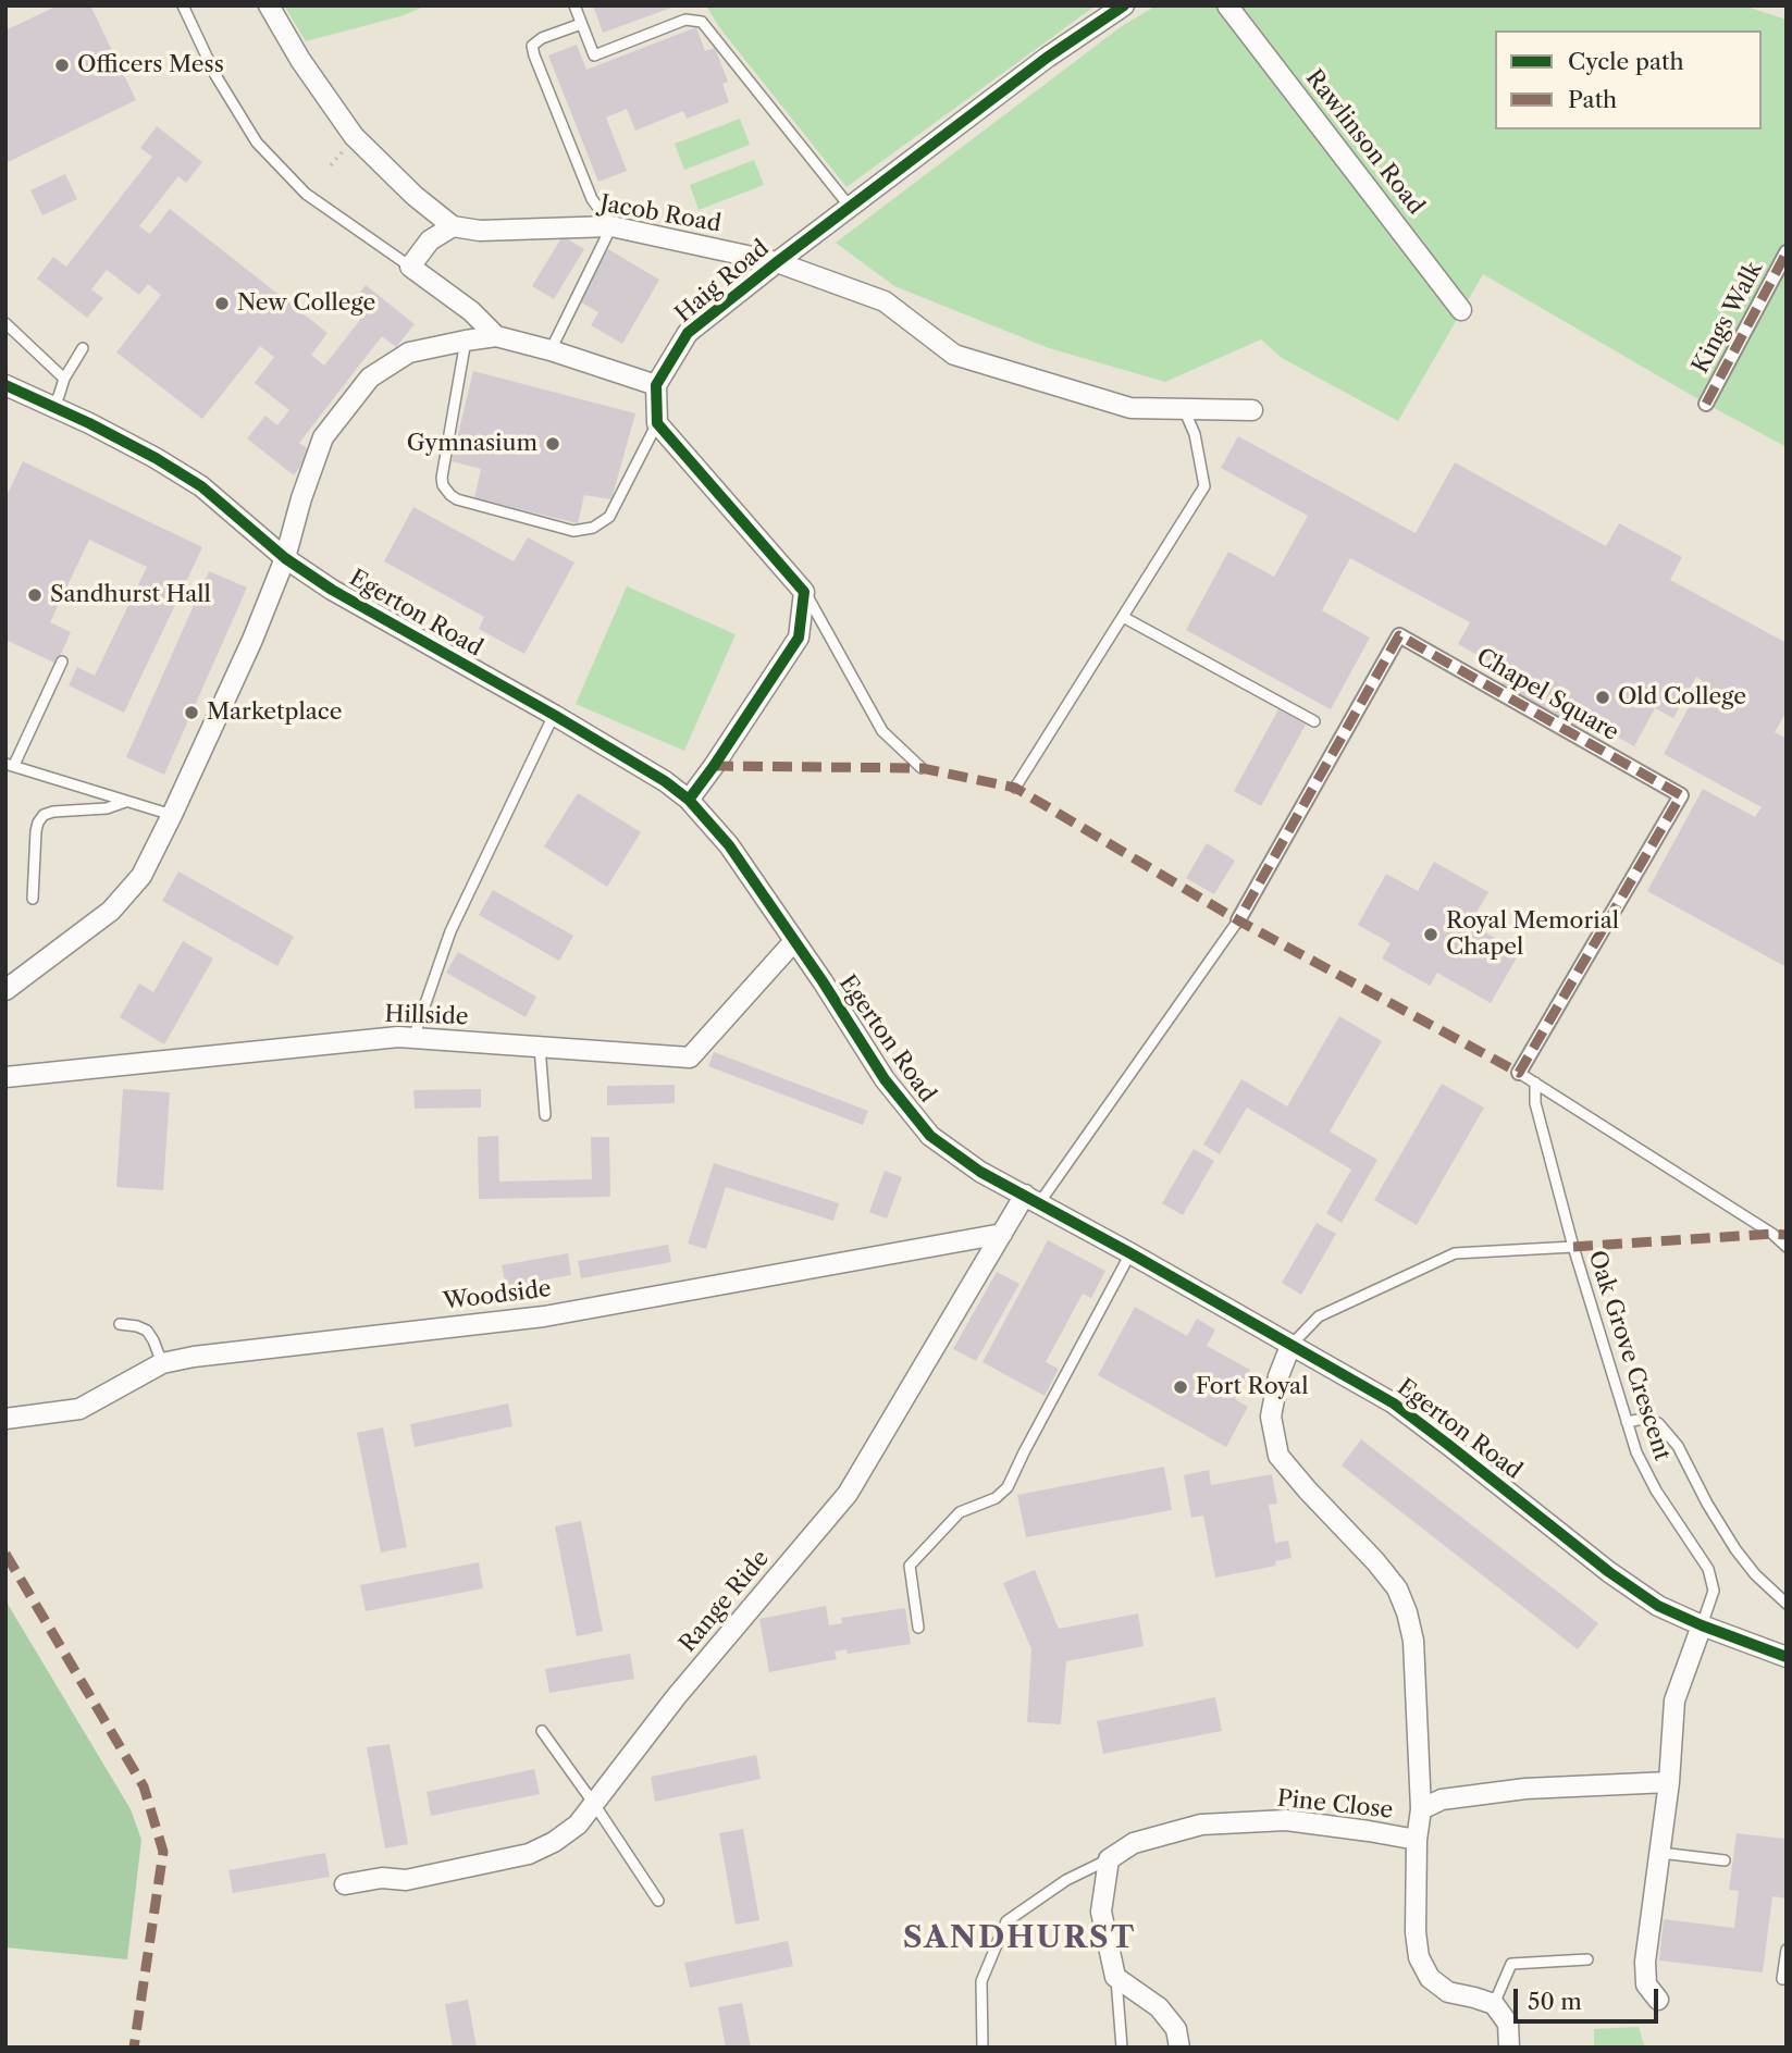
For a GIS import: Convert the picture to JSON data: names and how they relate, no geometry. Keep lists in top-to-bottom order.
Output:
{
  "streets": {
    "street": [
      "Rawlinson Road",
      "Jacob Road",
      "Haig Road",
      "Kings Walk",
      "Egerton Road",
      "Chapel Square",
      "Hillside",
      "Woodside",
      "Range Ride",
      "Pine Close"
    ],
    "lane": ["Oak Grove Crescent"]
  },
  "crossings": [
    ["Jacob Road", "Haig Road"],
    ["Egerton Road", "Hillside"],
    ["Egerton Road", "Oak Grove Crescent"],
    ["Egerton Road", "Range Ride"],
    ["Egerton Road", "Pine Close"],
    ["Woodside", "Range Ride"]
  ],
  "districts": ["SANDHURST"],
  "places": [
    "Officers Mess",
    "New College",
    "Gymnasium",
    "Sandhurst Hall",
    "Old College",
    "Marketplace",
    "Royal Memorial Chapel",
    "Fort Royal"
  ],
  "legend": ["Cycle path", "Path"],
  "scale_bar": "50 m"
}
